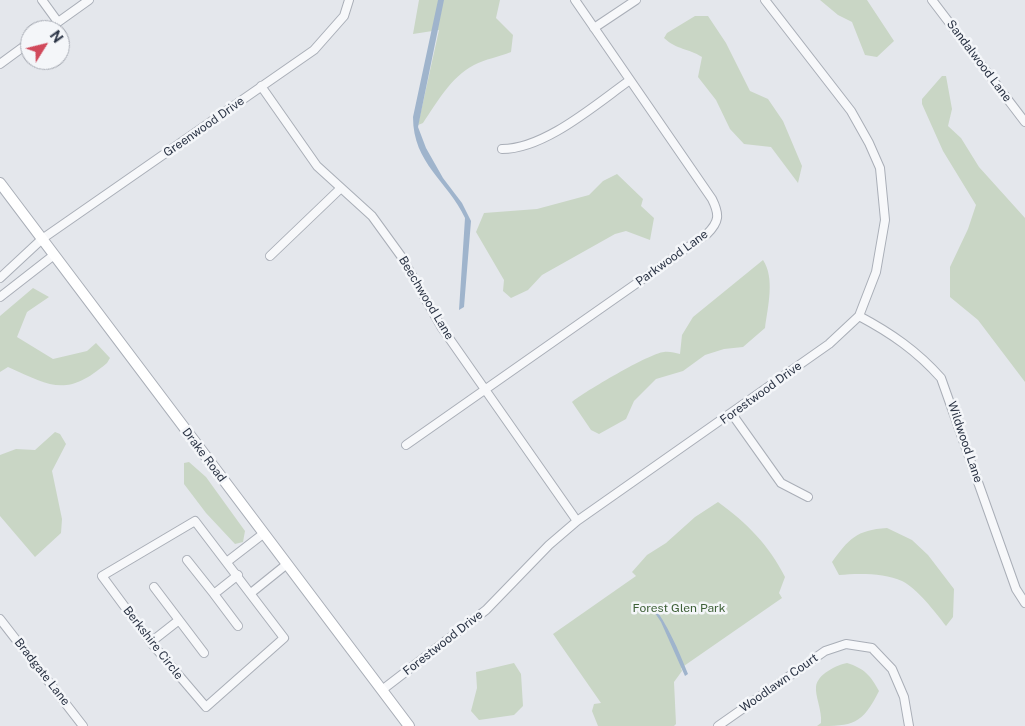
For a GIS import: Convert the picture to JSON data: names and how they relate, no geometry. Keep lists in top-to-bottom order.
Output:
{
  "streets": {
    "street": [
      "Sandalwood Lane",
      "Greenwood Drive",
      "Parkwood Lane",
      "Beechwood Lane",
      "Forestwood Drive",
      "Wildwood Lane",
      "Drake Road",
      "Berkshire Circle",
      "Bradgate Lane",
      "Woodlawn Court"
    ]
  },
  "crossings": [
    ["Greenwood Drive", "Beechwood Lane"],
    ["Greenwood Drive", "Drake Road"],
    ["Parkwood Lane", "Beechwood Lane"],
    ["Beechwood Lane", "Forestwood Drive"],
    ["Forestwood Drive", "Wildwood Lane"],
    ["Forestwood Drive", "Drake Road"]
  ],
  "parks": ["Forest Glen Park"],
  "north": "top right"
}
